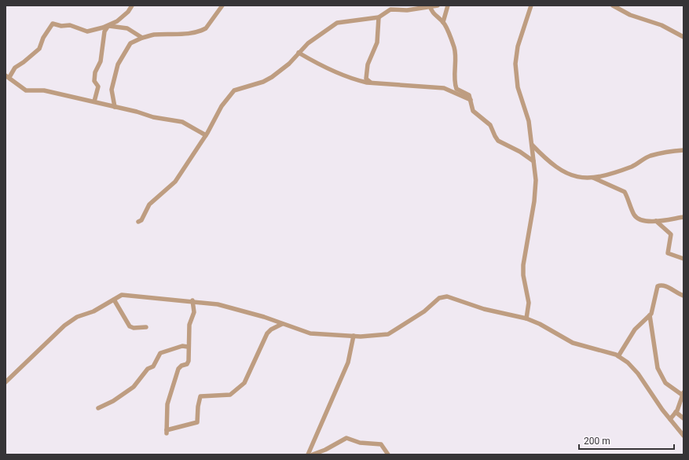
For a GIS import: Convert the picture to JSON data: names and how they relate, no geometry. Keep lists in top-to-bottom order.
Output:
{
  "scale_bar": "200 m"
}
